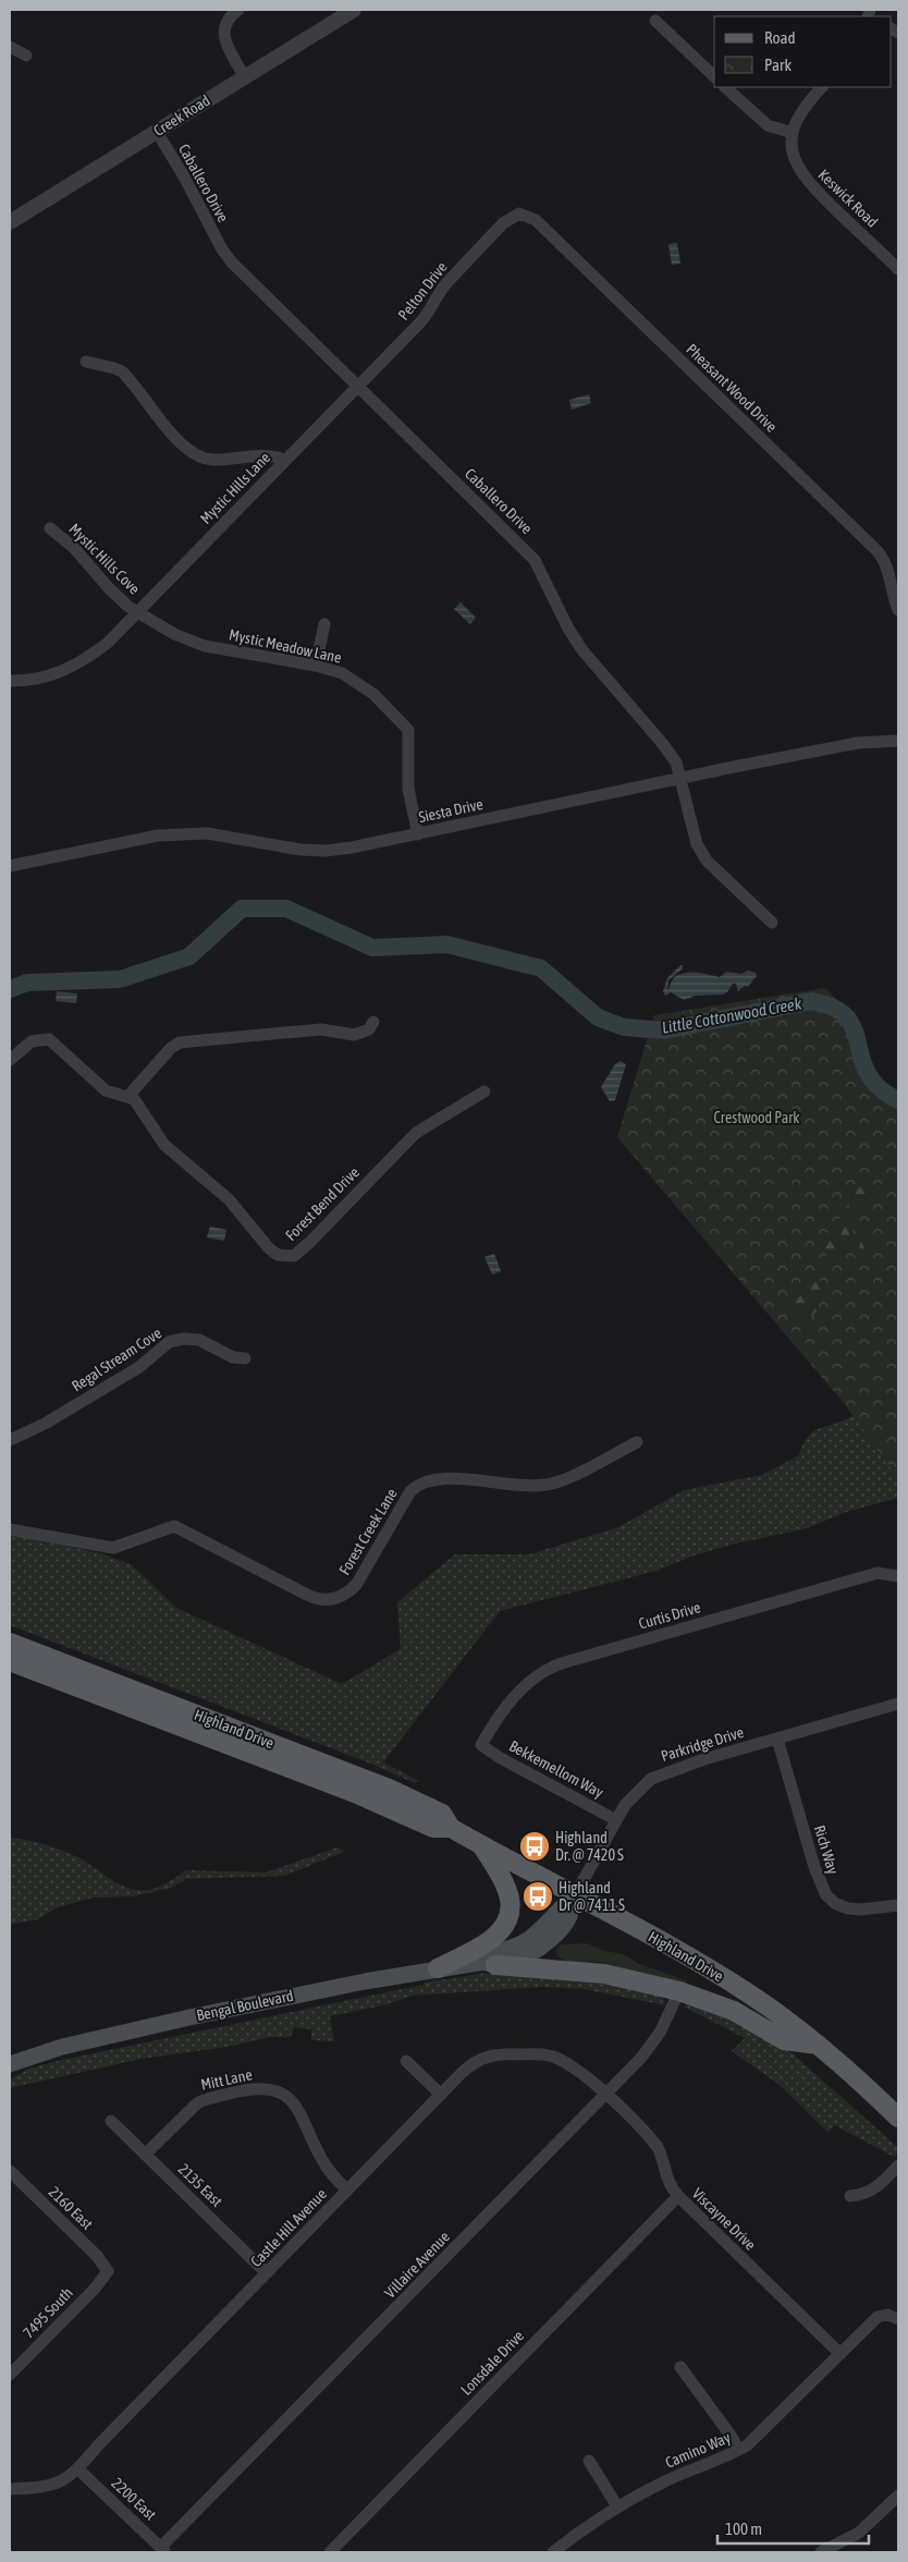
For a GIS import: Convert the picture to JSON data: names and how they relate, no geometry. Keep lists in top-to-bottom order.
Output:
{
  "streets": {
    "main road": ["Highland Drive", "Bengal Boulevard"],
    "street": [
      "Creek Road",
      "Caballero Drive",
      "Keswick Road",
      "Pelton Drive",
      "Pheasant Wood Drive",
      "Mystic Hills Lane",
      "Mystic Hills Cove",
      "Mystic Meadow Lane",
      "Siesta Drive",
      "Forest Bend Drive",
      "Regal Stream Cove",
      "Forest Creek Lane",
      "Curtis Drive",
      "Parkridge Drive",
      "Bekkemellom Way",
      "Rich Way",
      "Mitt Lane",
      "2135 East",
      "2160 East",
      "Viscayne Drive",
      "Castle Hill Avenue",
      "Villaire Avenue",
      "7495 South",
      "Lonsdale Drive",
      "Camino Way",
      "2200 East"
    ]
  },
  "crossings": [
    ["Creek Road", "Caballero Drive"],
    ["Caballero Drive", "Pelton Drive"],
    ["Caballero Drive", "Mystic Hills Lane"],
    ["Caballero Drive", "Siesta Drive"],
    ["Pelton Drive", "Pheasant Wood Drive"],
    ["Pelton Drive", "Mystic Hills Lane"],
    ["Mystic Hills Lane", "Mystic Hills Cove"],
    ["Mystic Hills Lane", "Mystic Meadow Lane"],
    ["Mystic Hills Cove", "Mystic Meadow Lane"],
    ["Mystic Meadow Lane", "Siesta Drive"],
    ["Curtis Drive", "Bekkemellom Way"],
    ["Highland Drive", "Parkridge Drive"],
    ["Highland Drive", "Bengal Boulevard"],
    ["Parkridge Drive", "Bekkemellom Way"],
    ["Parkridge Drive", "Rich Way"],
    ["Parkridge Drive", "Bengal Boulevard"],
    ["Mitt Lane", "2135 East"],
    ["Mitt Lane", "Castle Hill Avenue"],
    ["2135 East", "Castle Hill Avenue"],
    ["2160 East", "7495 South"],
    ["Viscayne Drive", "Castle Hill Avenue"],
    ["Viscayne Drive", "Villaire Avenue"],
    ["Viscayne Drive", "Lonsdale Drive"],
    ["Viscayne Drive", "Camino Way"],
    ["Castle Hill Avenue", "Villaire Avenue"],
    ["Castle Hill Avenue", "2200 East"],
    ["Villaire Avenue", "2200 East"]
  ],
  "water": ["Little Cottonwood Creek"],
  "parks": ["Crestwood Park"],
  "places": {
    "bus stop": ["Highland Dr. @ 7420 S", "Highland Dr @ 7411 S"]
  },
  "legend": ["Road", "Park"],
  "scale_bar": "100 m"
}
